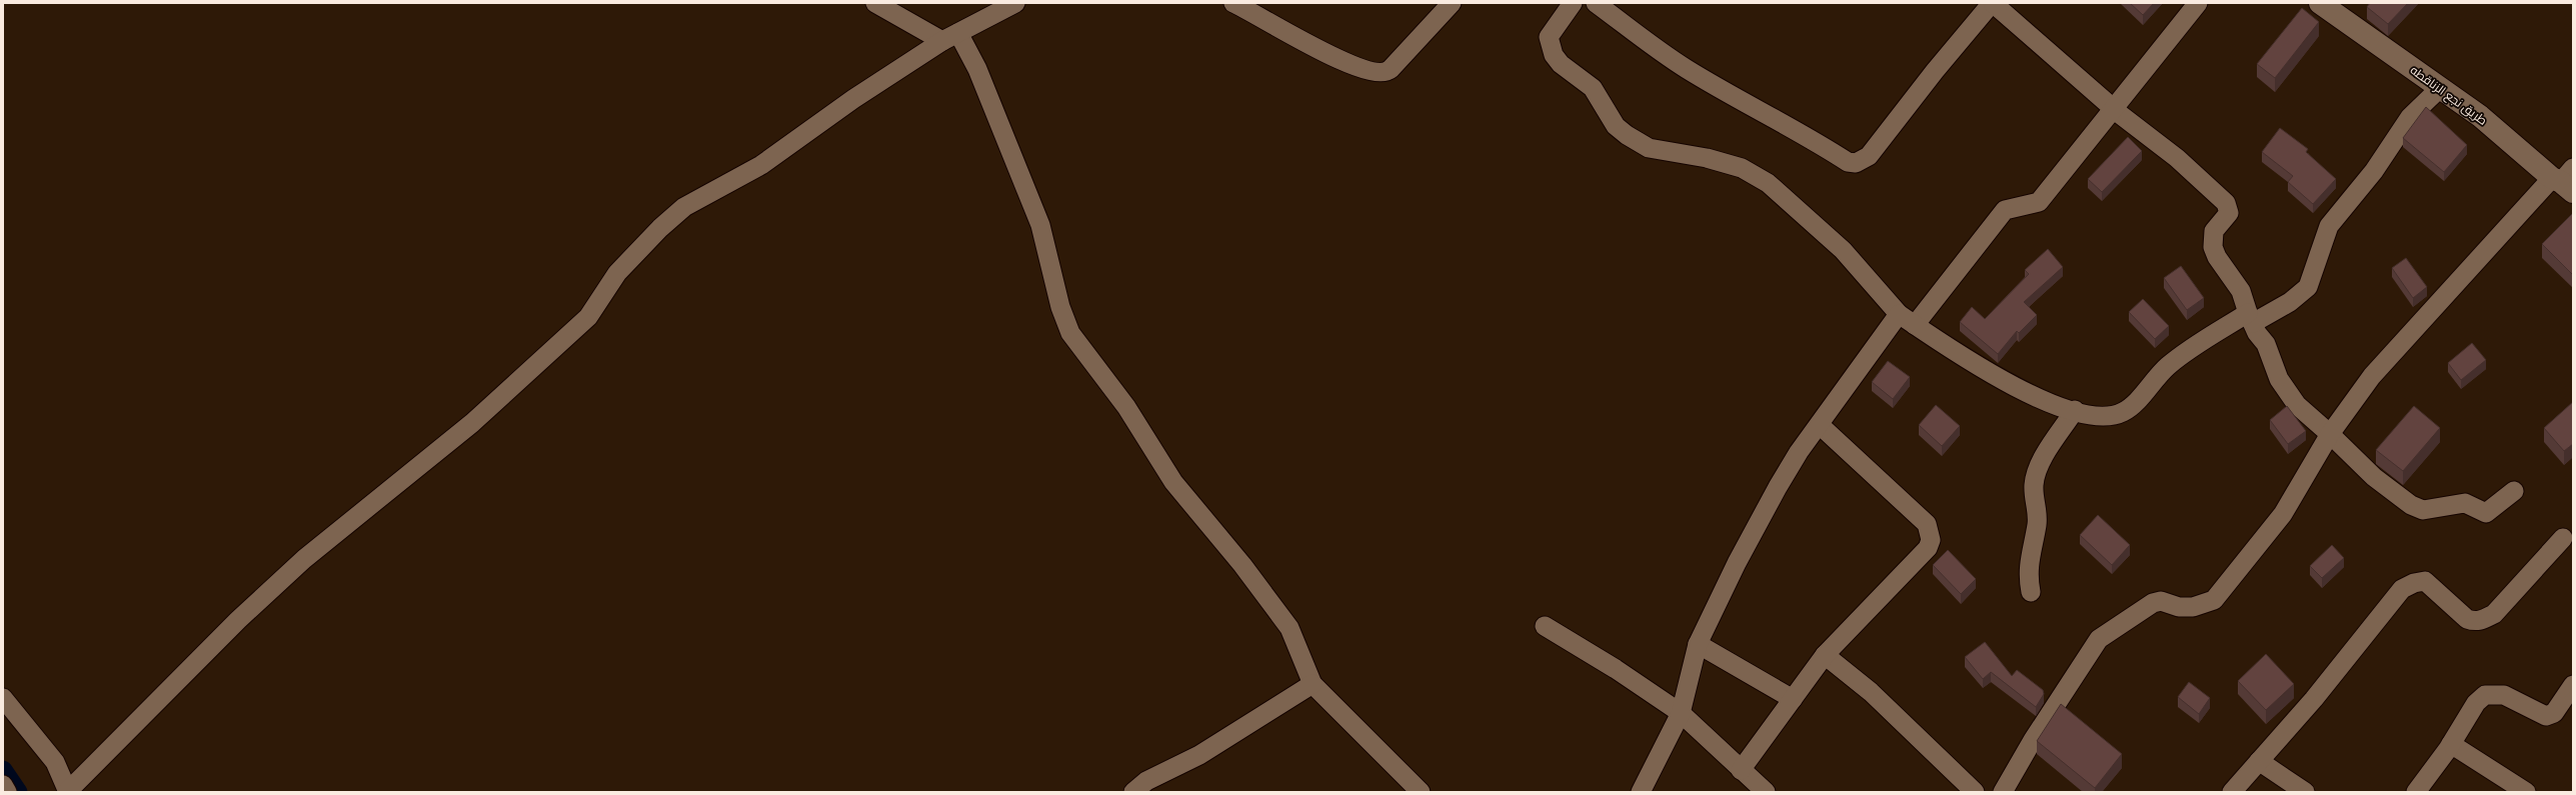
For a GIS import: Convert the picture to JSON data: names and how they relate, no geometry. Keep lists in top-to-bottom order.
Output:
{
  "streets": {
    "street": ["طريق نجع الزناقطه"]
  }
}
